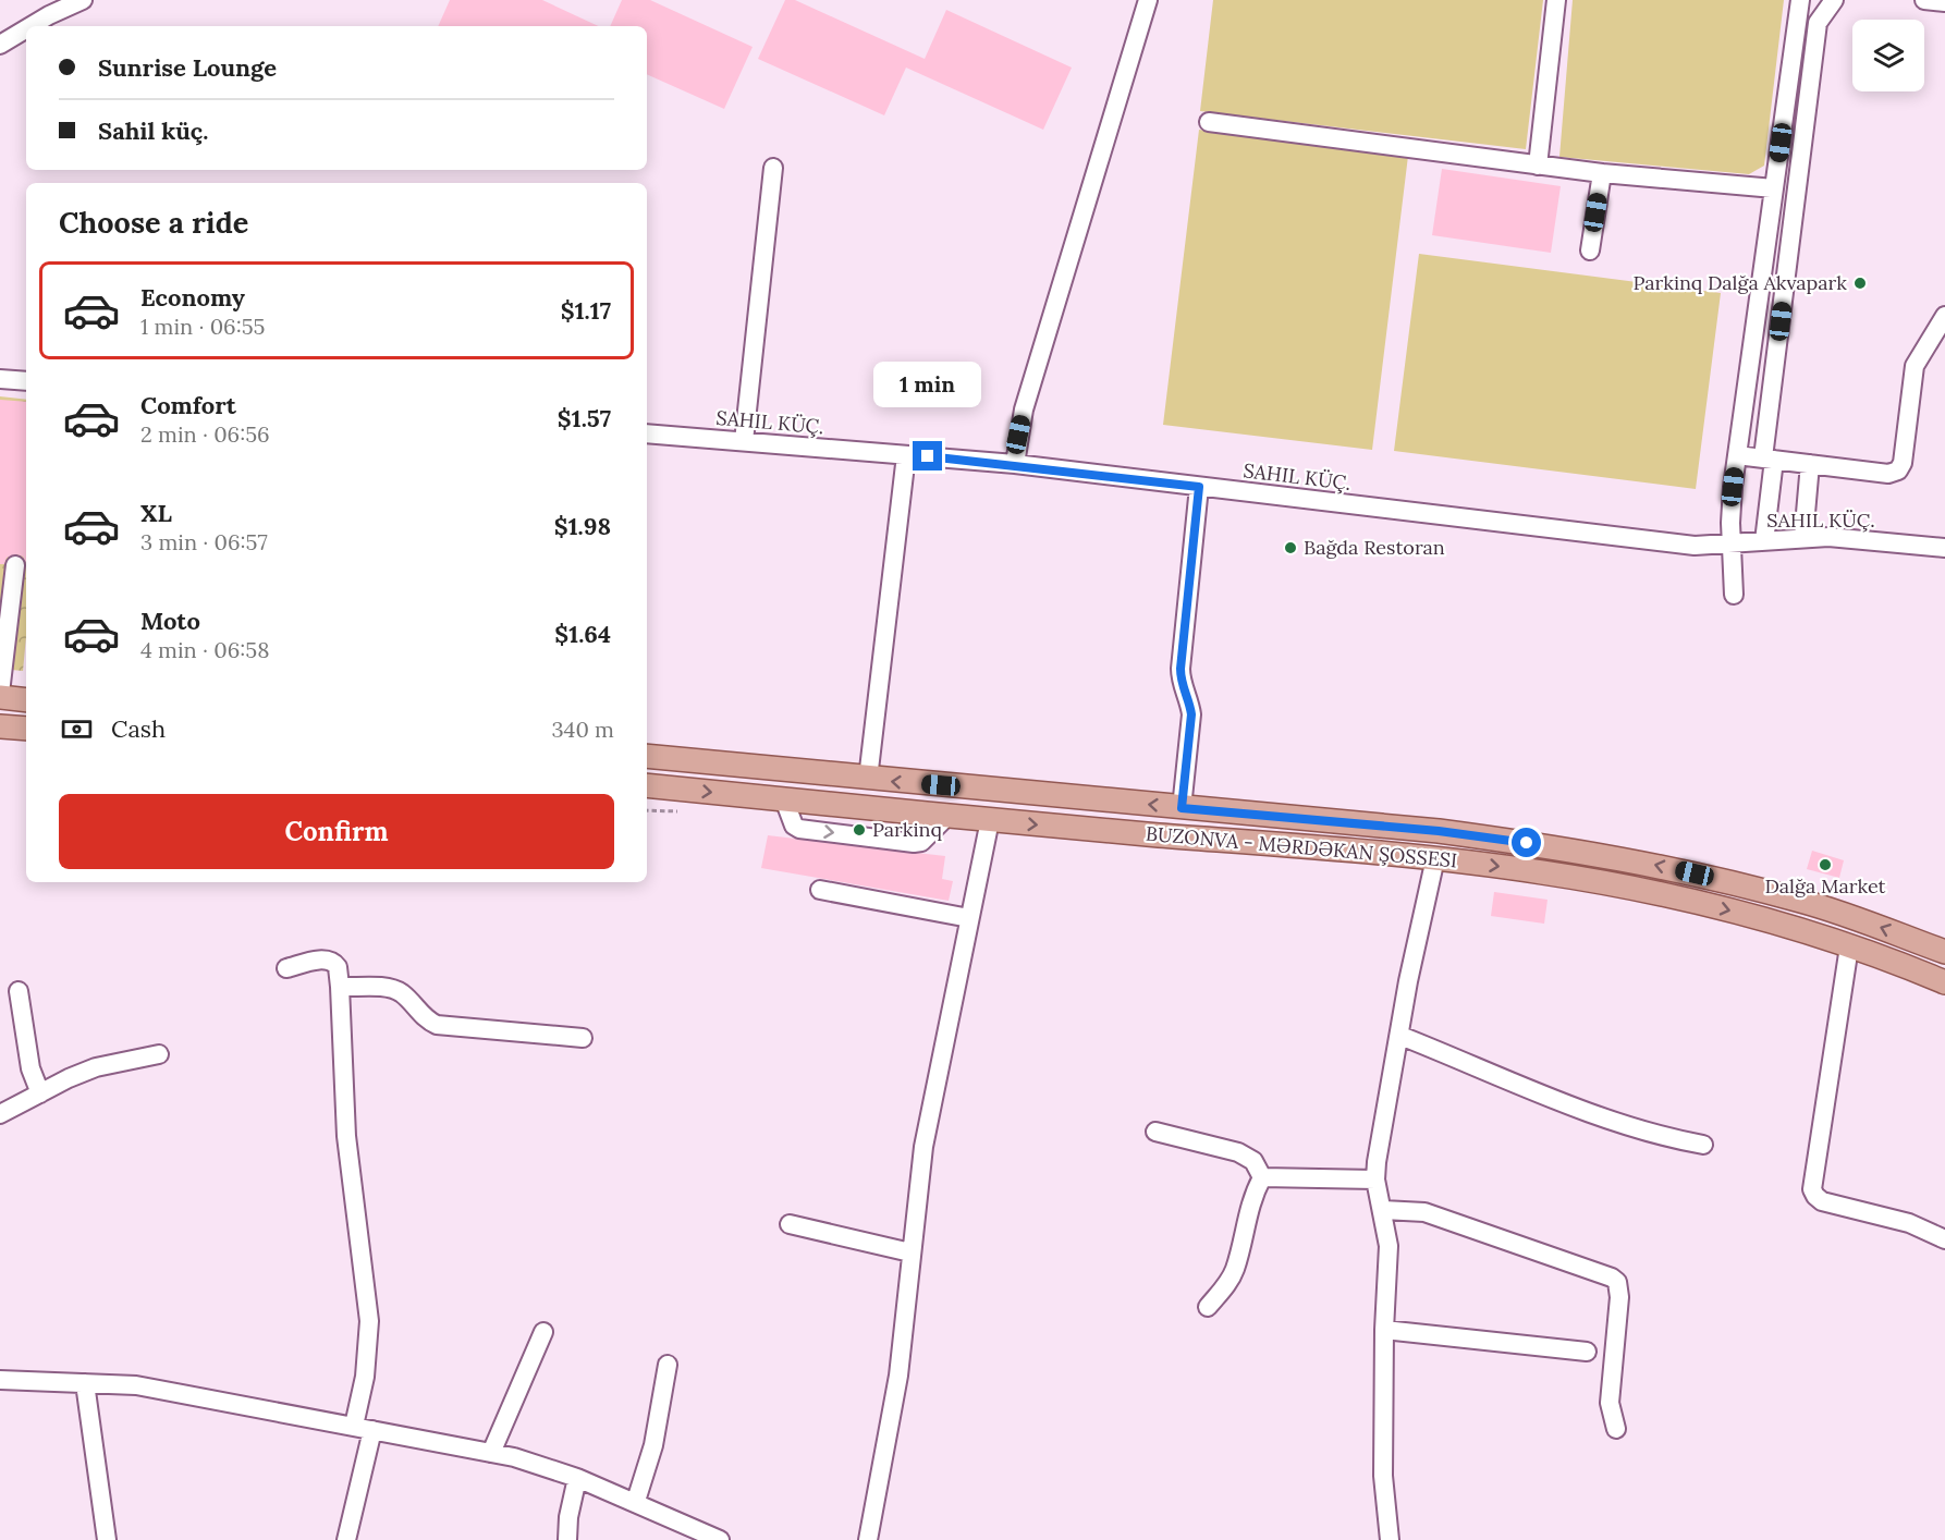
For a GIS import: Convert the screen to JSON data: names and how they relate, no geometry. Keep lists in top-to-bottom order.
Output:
{
  "streets": {
    "main road": ["BUZONVA - MƏRDƏKAN ŞOSSESI"],
    "street": ["SAHIL KÜÇ."]
  },
  "places": [
    "Parkinq Dalğa Akvapark",
    "Bağda Restoran",
    "Parkinq",
    "Dalğa Market"
  ],
  "page": {
    "banner": ["Sunrise Lounge", "Sahil küç."],
    "heading": "Choose a ride",
    "list": [
      {
        "name": "Economy",
        "note": "1 min · 06:55",
        "value": "$1.17"
      },
      {
        "name": "Comfort",
        "note": "2 min · 06:56",
        "value": "$1.57"
      },
      {
        "name": "XL",
        "note": "3 min · 06:57",
        "value": "$1.98"
      },
      {
        "name": "Moto",
        "note": "4 min · 06:58",
        "value": "$1.64"
      }
    ],
    "bubble": "1 min",
    "pay": ["Cash", "340 m"],
    "buttons": "Confirm"
  }
}
